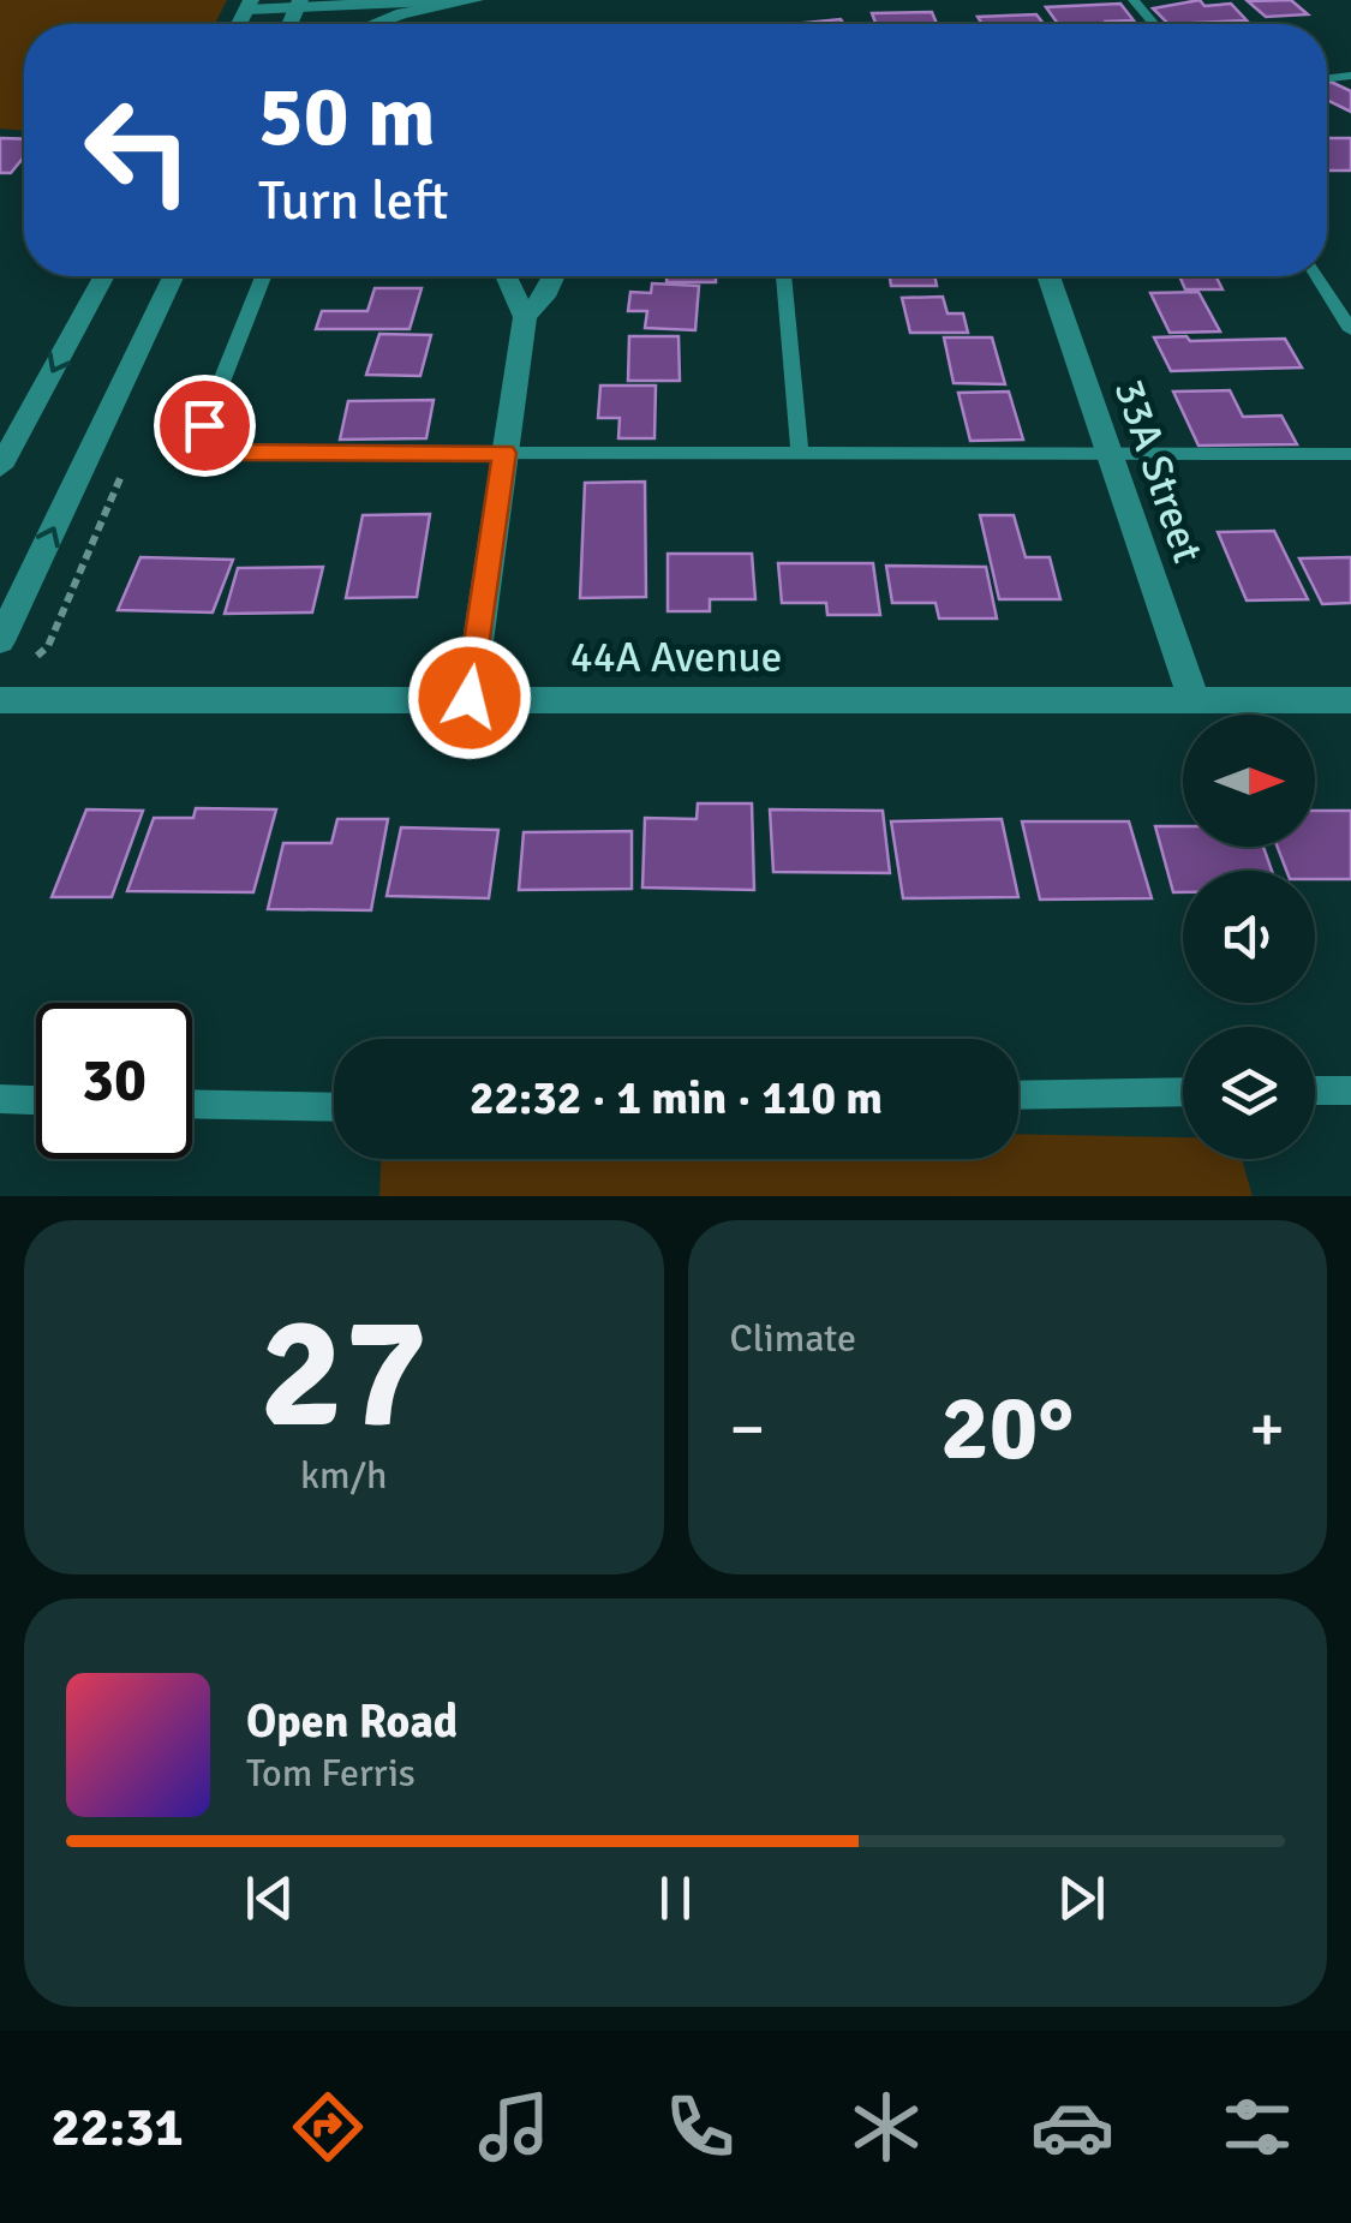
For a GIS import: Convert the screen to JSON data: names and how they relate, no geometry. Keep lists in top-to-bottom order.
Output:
{
  "streets": {
    "street": ["33A Street", "44A Avenue"]
  },
  "crossings": [
    ["33A Street", "44A Avenue"]
  ],
  "north": "right",
  "page": {
    "turn": ["50 m", "Turn left"],
    "limit": "30",
    "trip": "22:32 · 1 min · 110 m",
    "tile": [
      ["27", "km/h"],
      "Climate"
    ],
    "heat": ["−", "20°", "+"],
    "song": ["Open Road", "Tom Ferris"],
    "tabs": "22:31"
  }
}
